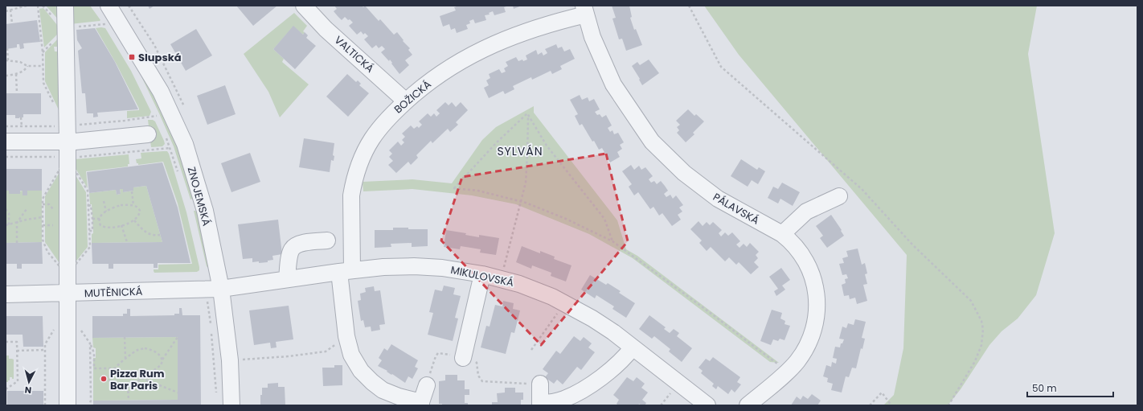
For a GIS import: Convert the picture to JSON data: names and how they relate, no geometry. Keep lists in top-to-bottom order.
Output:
{
  "streets": {
    "street": [
      "VALTICKÁ",
      "BOŽICKÁ",
      "ZNOJEMSKÁ",
      "PÁLAVSKÁ",
      "MIKULOVSKÁ",
      "MUTĚNICKÁ"
    ]
  },
  "crossings": [
    ["VALTICKÁ", "BOŽICKÁ"],
    ["BOŽICKÁ", "PÁLAVSKÁ"],
    ["BOŽICKÁ", "MIKULOVSKÁ"],
    ["ZNOJEMSKÁ", "MIKULOVSKÁ"],
    ["ZNOJEMSKÁ", "MUTĚNICKÁ"],
    ["MIKULOVSKÁ", "MUTĚNICKÁ"]
  ],
  "districts": ["SYLVÁN"],
  "places": {
    "transit": ["Slupská"],
    "other": ["Pizza Rum Bar Paris"]
  },
  "scale_bar": "50 m",
  "north": "bottom"
}
